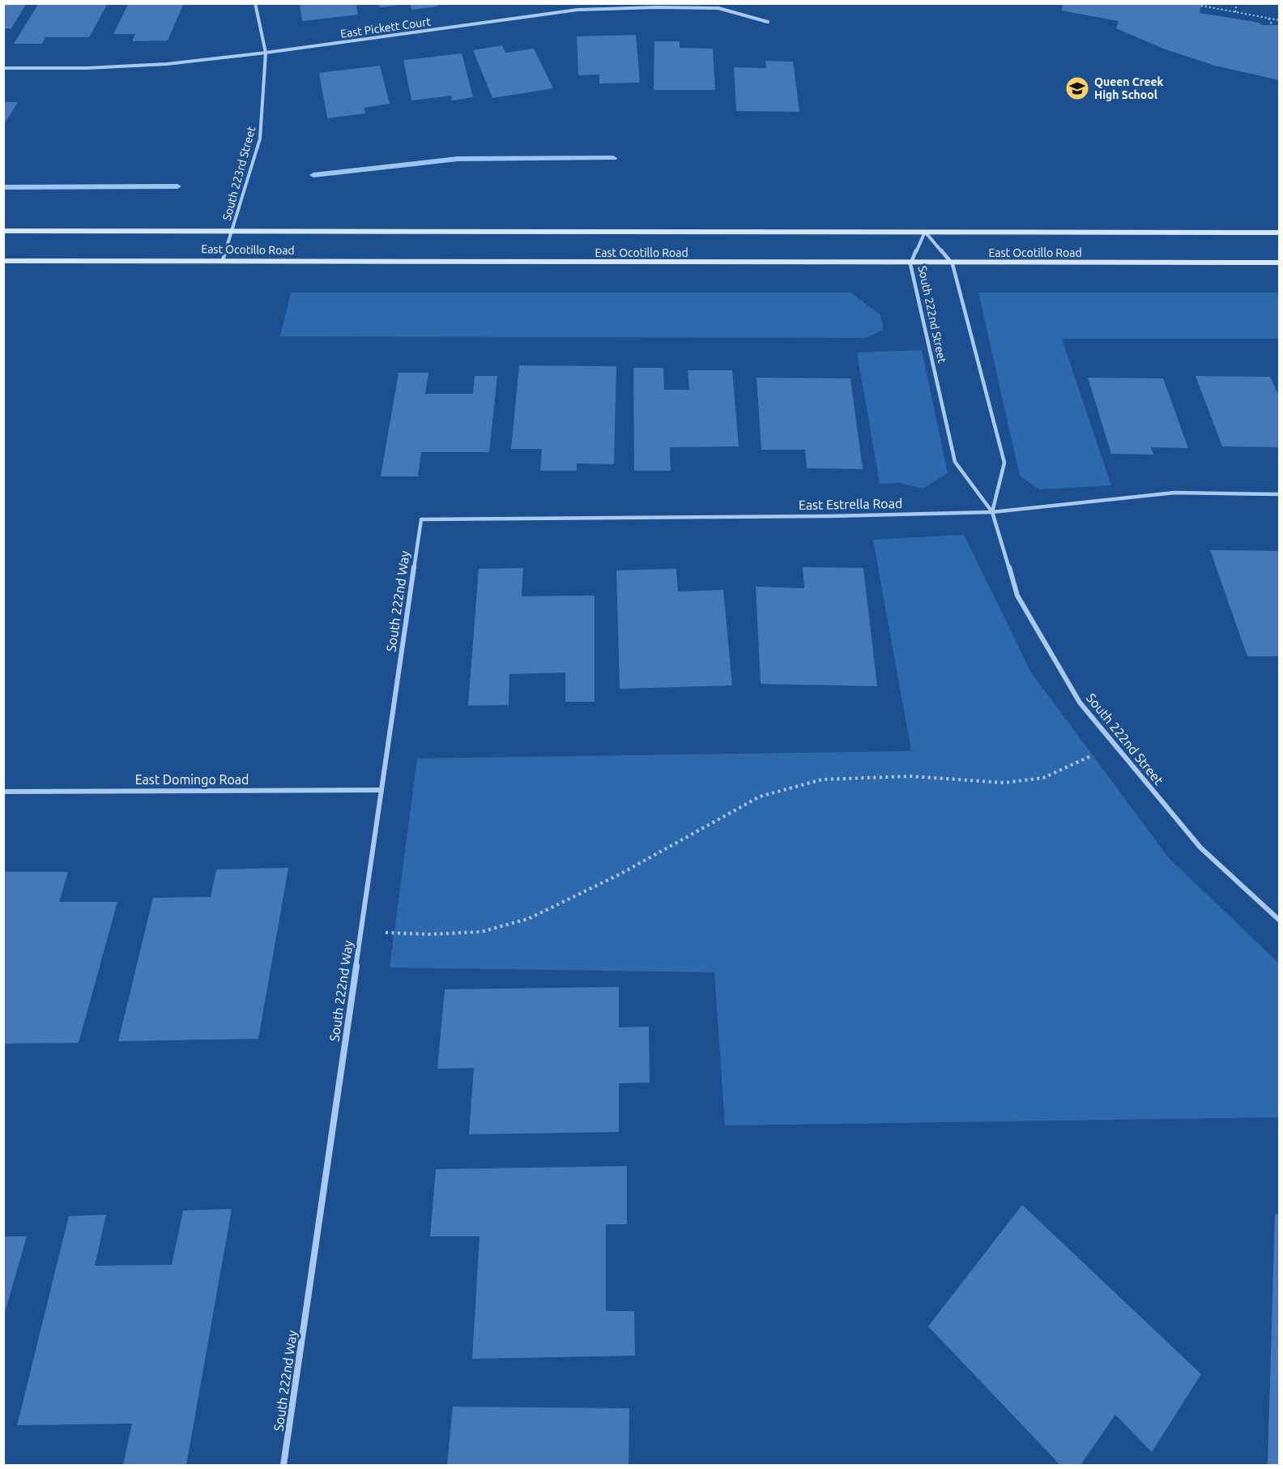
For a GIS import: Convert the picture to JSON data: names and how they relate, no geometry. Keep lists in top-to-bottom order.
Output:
{
  "streets": {
    "main road": ["East Ocotillo Road"],
    "street": [
      "East Pickett Court",
      "South 223rd Street",
      "South 222nd Street",
      "East Estrella Road",
      "South 222nd Way",
      "East Domingo Road"
    ]
  },
  "crossings": [
    ["East Pickett Court", "South 223rd Street"],
    ["South 223rd Street", "East Ocotillo Road"],
    ["East Ocotillo Road", "South 222nd Street"],
    ["South 222nd Street", "East Estrella Road"],
    ["East Estrella Road", "South 222nd Way"],
    ["South 222nd Way", "East Domingo Road"]
  ],
  "places": {
    "school or university": ["Queen Creek High School"]
  }
}
